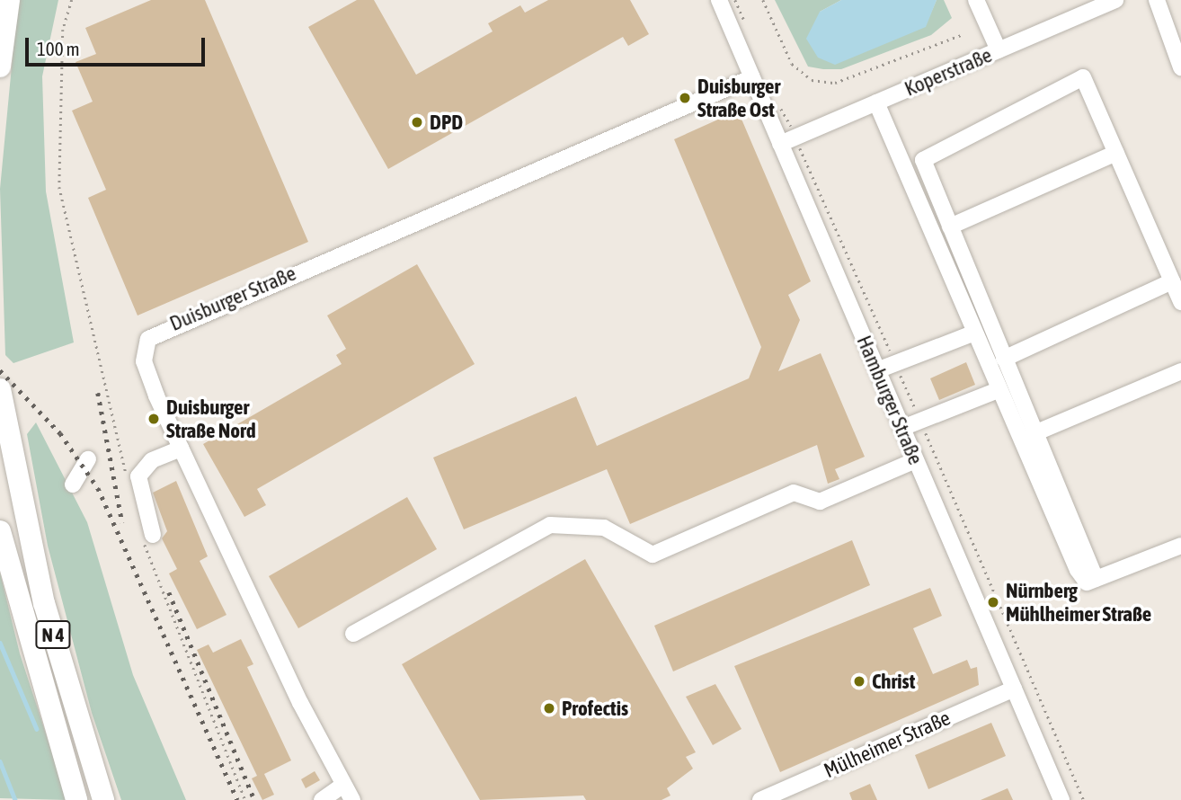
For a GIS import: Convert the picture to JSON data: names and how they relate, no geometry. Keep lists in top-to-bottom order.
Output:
{
  "streets": {
    "highway": ["N 4"],
    "street": [
      "Koperstraße",
      "Duisburger Straße",
      "Hamburger Straße",
      "Mülheimer Straße"
    ]
  },
  "crossings": [
    ["Koperstraße", "Hamburger Straße"],
    ["Duisburger Straße", "Hamburger Straße"],
    ["Hamburger Straße", "Mülheimer Straße"]
  ],
  "places": [
    "Duisburger Straße Ost",
    "DPD",
    "Duisburger Straße Nord",
    "Nürnberg Mühlheimer Straße",
    "Christ",
    "Profectis"
  ],
  "scale_bar": "100 m"
}
